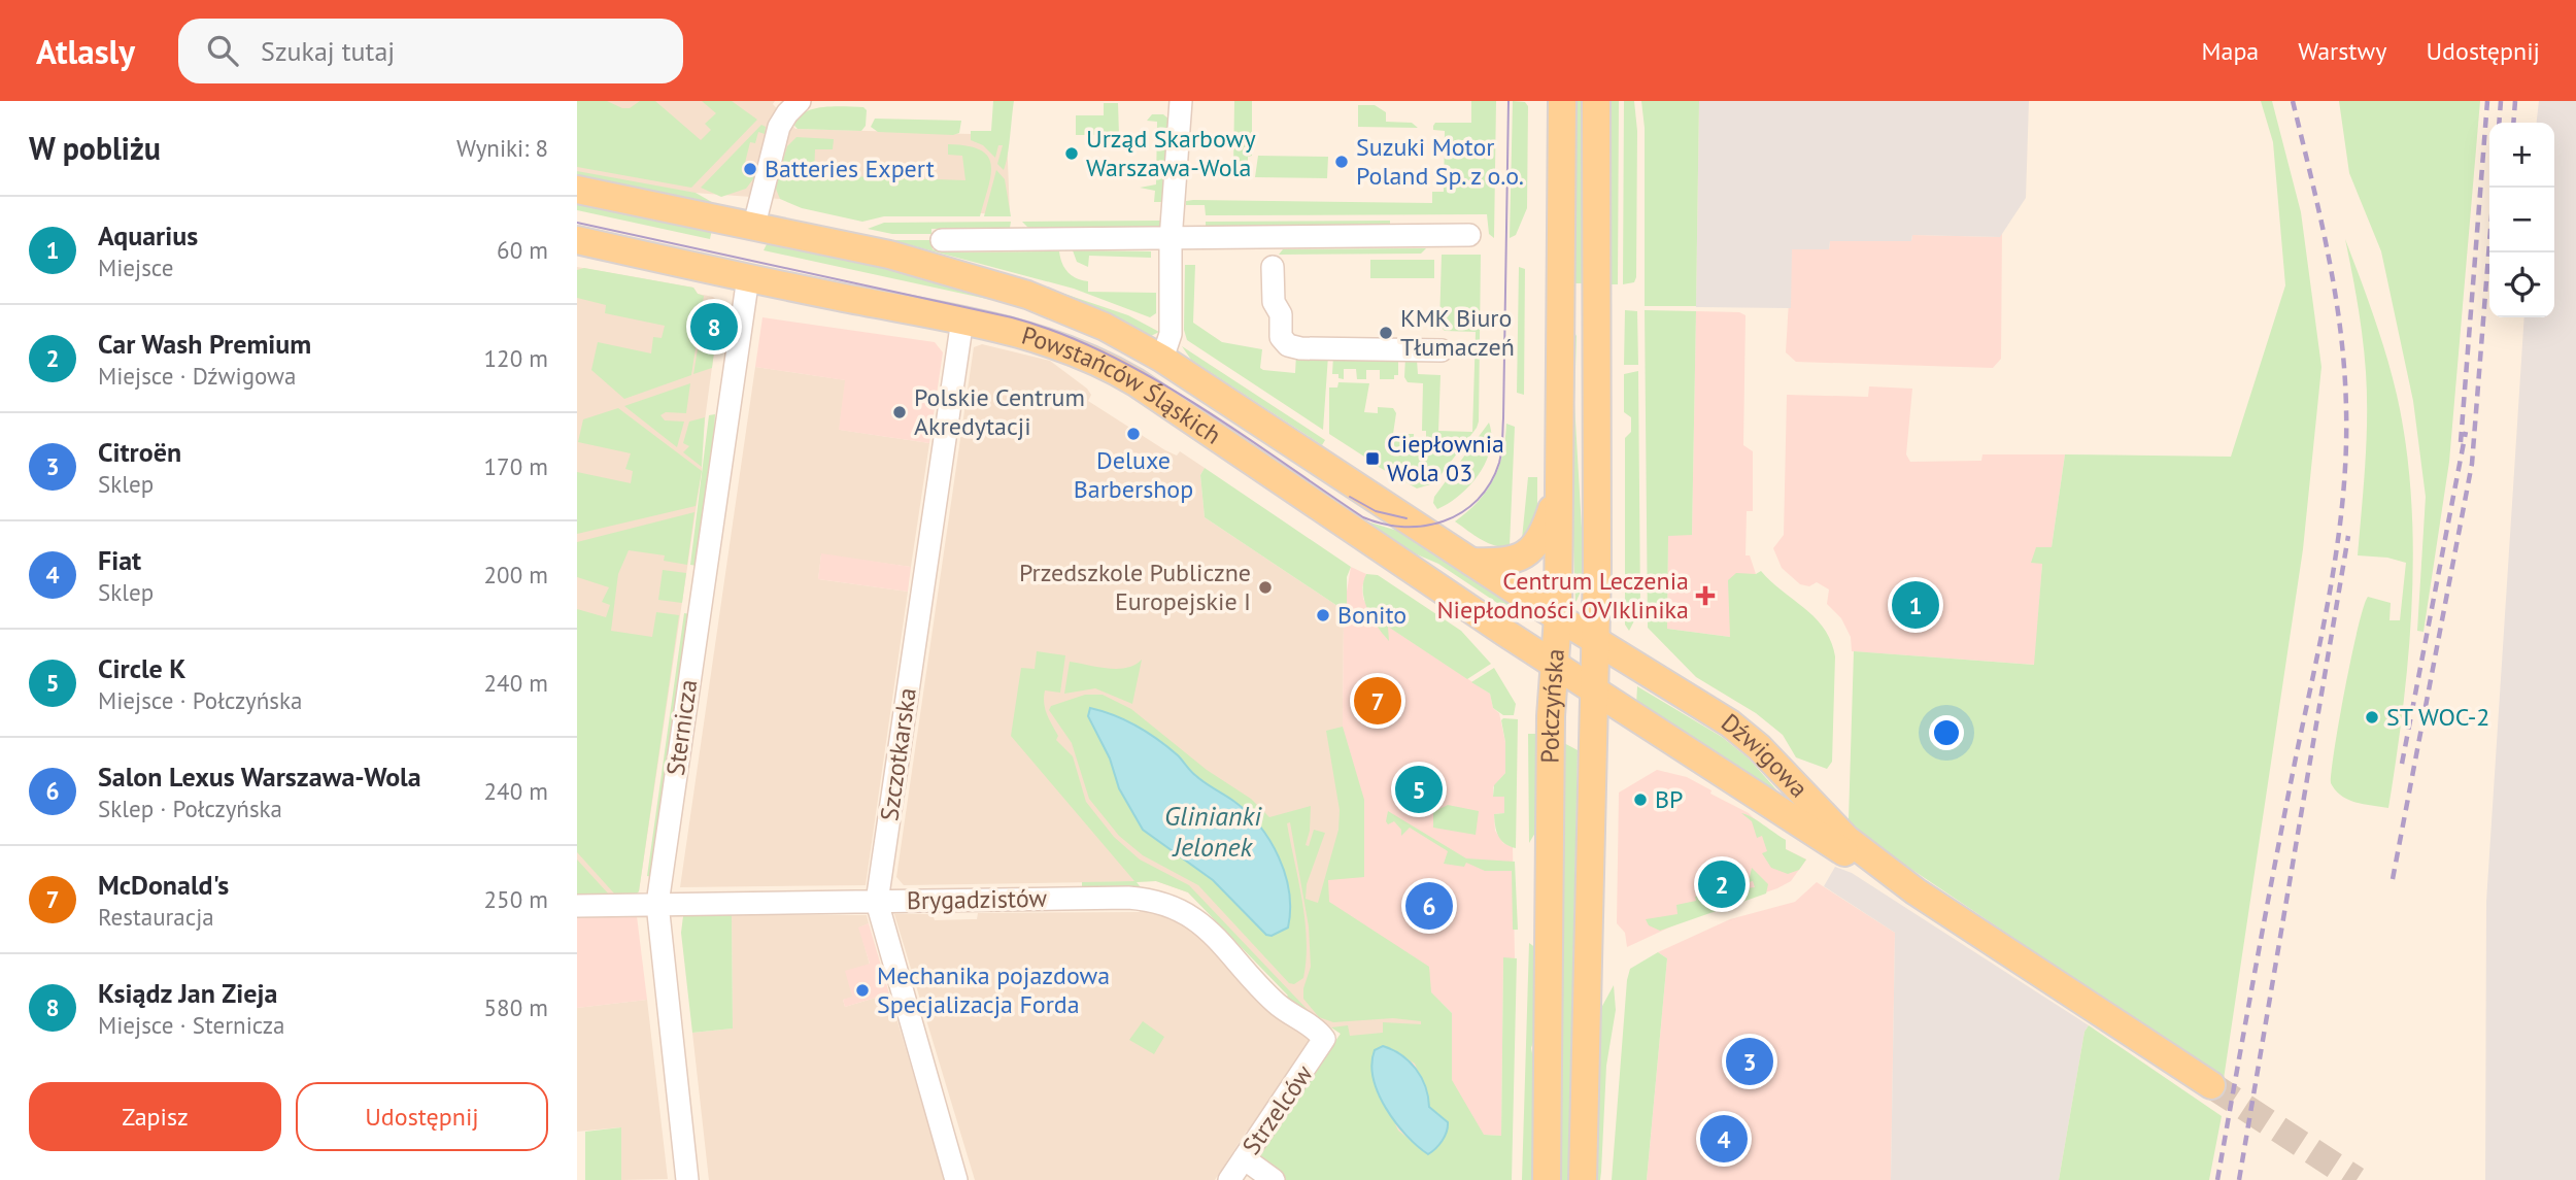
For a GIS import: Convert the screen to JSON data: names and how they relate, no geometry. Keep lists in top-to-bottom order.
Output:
{
  "streets": {
    "main road": ["Powstańców Śląskich", "Połczyńska", "Dźwigowa"],
    "street": [
      "Sternicza",
      "Szczotkarska",
      "Brygadzistów",
      "Strzelców"
    ]
  },
  "crossings": [
    ["Powstańców Śląskich", "Połczyńska"],
    ["Powstańców Śląskich", "Sternicza"],
    ["Powstańców Śląskich", "Szczotkarska"],
    ["Powstańców Śląskich", "Dźwigowa"],
    ["Połczyńska", "Dźwigowa"],
    ["Sternicza", "Brygadzistów"],
    ["Szczotkarska", "Brygadzistów"],
    ["Brygadzistów", "Strzelców"]
  ],
  "water": ["Glinianki Jelonek"],
  "places": {
    "other": [
      "Urząd Skarbowy Warszawa-Wola",
      "Suzuki Motor Poland Sp. z o.o.",
      "Batteries Expert",
      "KMK Biuro Tłumaczeń",
      "Polskie Centrum Akredytacji",
      "Deluxe Barbershop",
      "Przedszkole Publiczne Europejskie I",
      "Bonito",
      "ST WOC-2",
      "BP",
      "Mechanika pojazdowa Specjalizacja Forda"
    ],
    "transit": ["Ciepłownia Wola 03"],
    "health": ["Centrum Leczenia Niepłodności OVIklinika"]
  },
  "page": {
    "header": "Atlasly",
    "search": "Szukaj tutaj",
    "nav": ["Mapa", "Warstwy", "Udostępnij"],
    "heading": ["W pobliżu", "Wyniki: 8"],
    "map_buttons": ["+", "−"],
    "list": [
      {
        "mark": "1",
        "name": "Aquarius",
        "note": "Miejsce",
        "value": "60 m"
      },
      {
        "mark": "2",
        "name": "Car Wash Premium",
        "note": "Miejsce · Dźwigowa",
        "value": "120 m"
      },
      {
        "mark": "3",
        "name": "Citroën",
        "note": "Sklep",
        "value": "170 m"
      },
      {
        "mark": "4",
        "name": "Fiat",
        "note": "Sklep",
        "value": "200 m"
      },
      {
        "mark": "5",
        "name": "Circle K",
        "note": "Miejsce · Połczyńska",
        "value": "240 m"
      },
      {
        "mark": "6",
        "name": "Salon Lexus Warszawa-Wola",
        "note": "Sklep · Połczyńska",
        "value": "240 m"
      },
      {
        "mark": "7",
        "name": "McDonald's",
        "note": "Restauracja",
        "value": "250 m"
      },
      {
        "mark": "8",
        "name": "Ksiądz Jan Zieja",
        "note": "Miejsce · Sternicza",
        "value": "580 m"
      }
    ],
    "pins": [
      "8",
      "1",
      "7",
      "5",
      "2",
      "6",
      "3",
      "4"
    ],
    "buttons": ["Zapisz", "Udostępnij"]
  }
}
